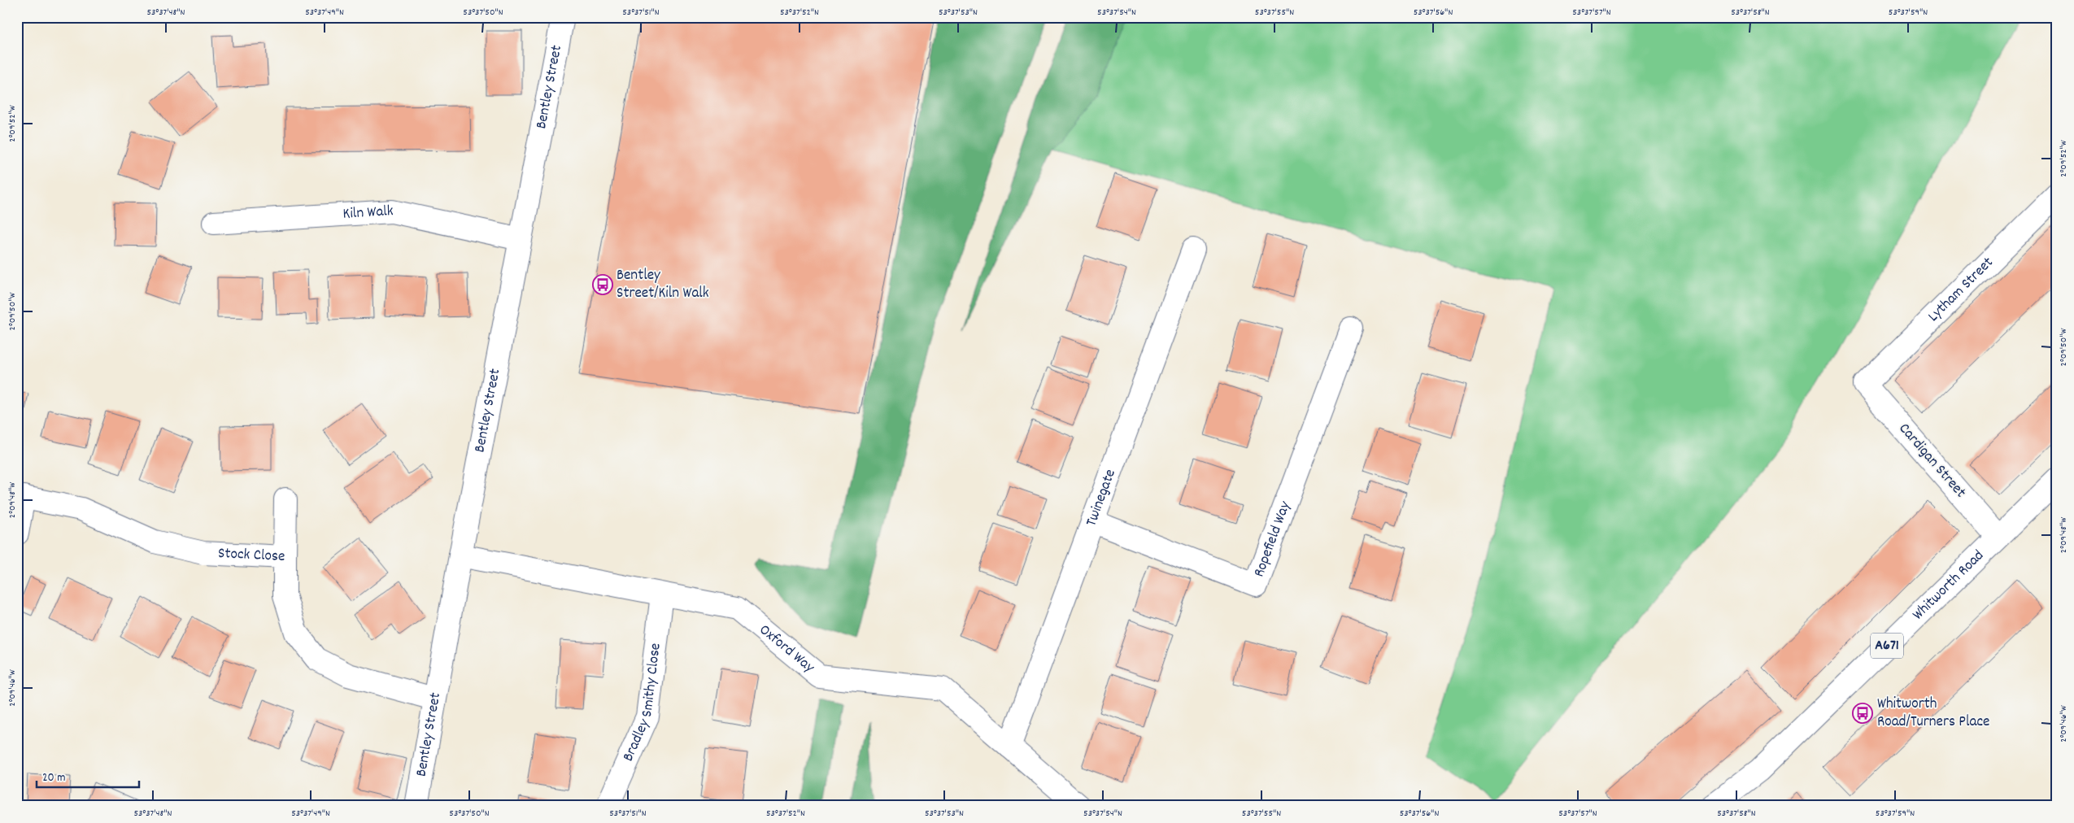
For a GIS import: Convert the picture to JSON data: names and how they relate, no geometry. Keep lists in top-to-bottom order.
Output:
{
  "streets": {
    "street": [
      "Bentley Street",
      "Kiln Walk",
      "Lytham Street",
      "Cardigan Street",
      "Twinegate",
      "Ropefield Way",
      "Stock Close",
      "Whitworth Road",
      "A671",
      "Oxford Way",
      "Bradley Smithy Close"
    ]
  },
  "crossings": [
    ["Bentley Street", "Kiln Walk"],
    ["Bentley Street", "Stock Close"],
    ["Bentley Street", "Oxford Way"],
    ["Lytham Street", "Cardigan Street"],
    ["Cardigan Street", "Whitworth Road"],
    ["Twinegate", "Ropefield Way"],
    ["Twinegate", "Oxford Way"],
    ["Oxford Way", "Bradley Smithy Close"]
  ],
  "places": {
    "bus stop": ["Bentley Street/Kiln Walk", "Whitworth Road/Turners Place"]
  },
  "scale_bar": "20 m",
  "coordinates": [
    "53°37'48\"N",
    "53°37'49\"N",
    "53°37'50\"N",
    "53°37'51\"N",
    "53°37'52\"N",
    "53°37'53\"N",
    "53°37'54\"N",
    "53°37'55\"N",
    "53°37'56\"N",
    "53°37'57\"N",
    "53°37'58\"N",
    "53°37'59\"N",
    "2°09'52\"W",
    "2°09'50\"W",
    "2°09'48\"W",
    "2°09'46\"W"
  ]
}
